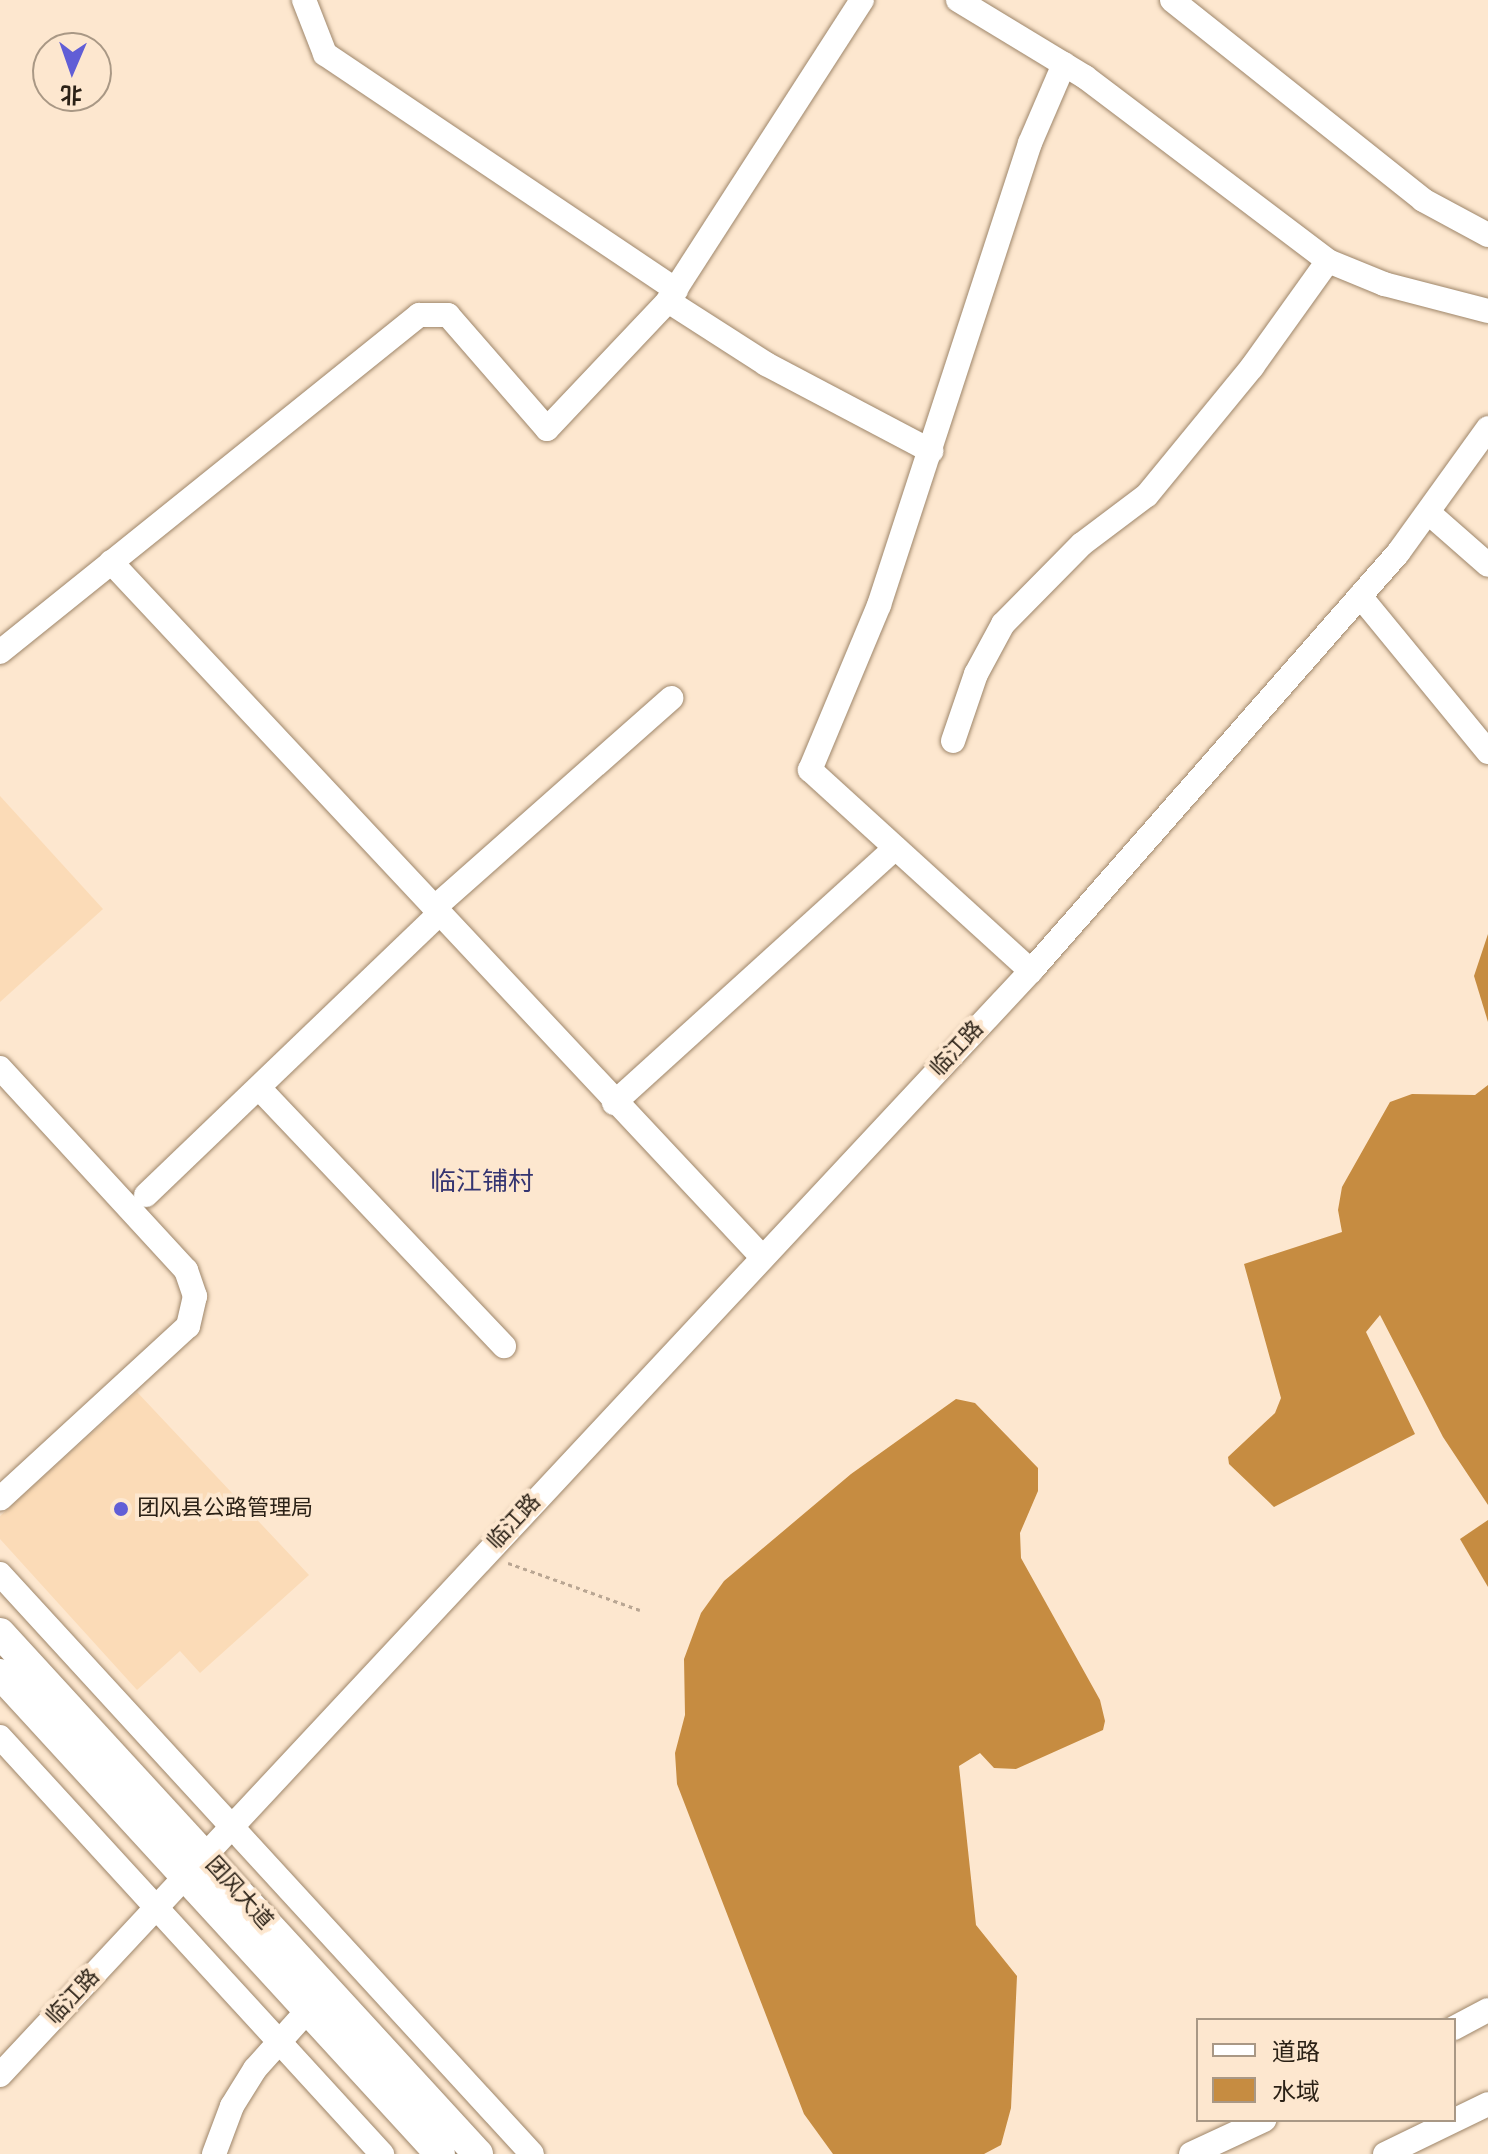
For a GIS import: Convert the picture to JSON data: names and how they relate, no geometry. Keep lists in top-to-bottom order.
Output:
{
  "streets": {
    "main road": ["团风大道"],
    "street": ["临江路"]
  },
  "crossings": [
    ["临江路", "团风大道"]
  ],
  "districts": ["临江铺村"],
  "places": ["团风县公路管理局"],
  "legend": ["道路", "水域"],
  "north": "bottom"
}
